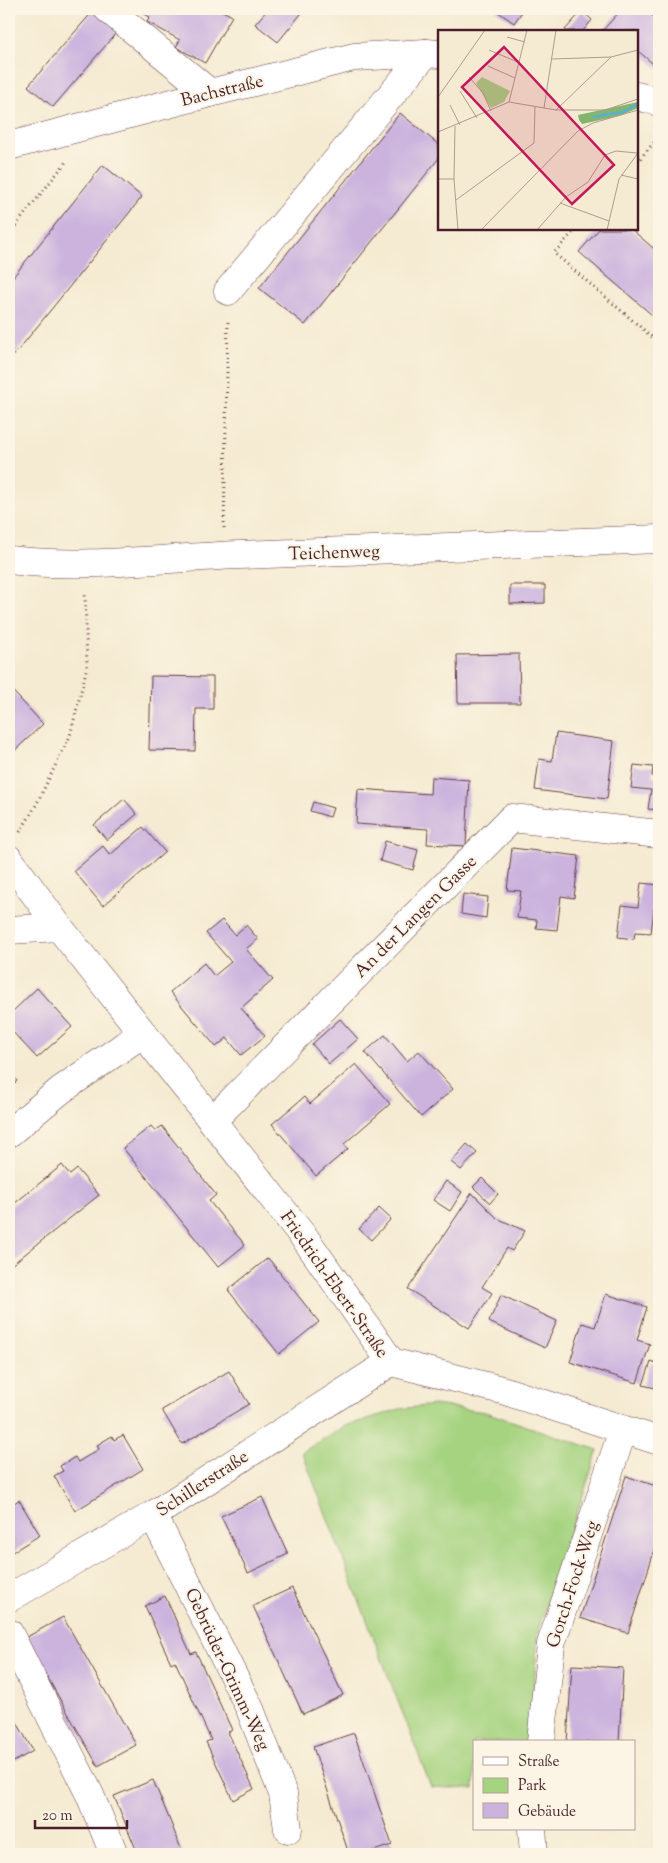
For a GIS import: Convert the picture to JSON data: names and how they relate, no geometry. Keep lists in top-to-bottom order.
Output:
{
  "streets": {
    "street": [
      "Bachstraße",
      "Teichenweg",
      "An der Langen Gasse",
      "Friedrich-Ebert-Straße",
      "Schillerstraße",
      "Gorch-Fock-Weg",
      "Gebrüder-Grimm-Weg"
    ]
  },
  "crossings": [
    ["An der Langen Gasse", "Friedrich-Ebert-Straße"],
    ["Friedrich-Ebert-Straße", "Schillerstraße"],
    ["Friedrich-Ebert-Straße", "Gorch-Fock-Weg"],
    ["Schillerstraße", "Gebrüder-Grimm-Weg"]
  ],
  "legend": ["Straße", "Park", "Gebäude"],
  "scale_bar": "20 m"
}
